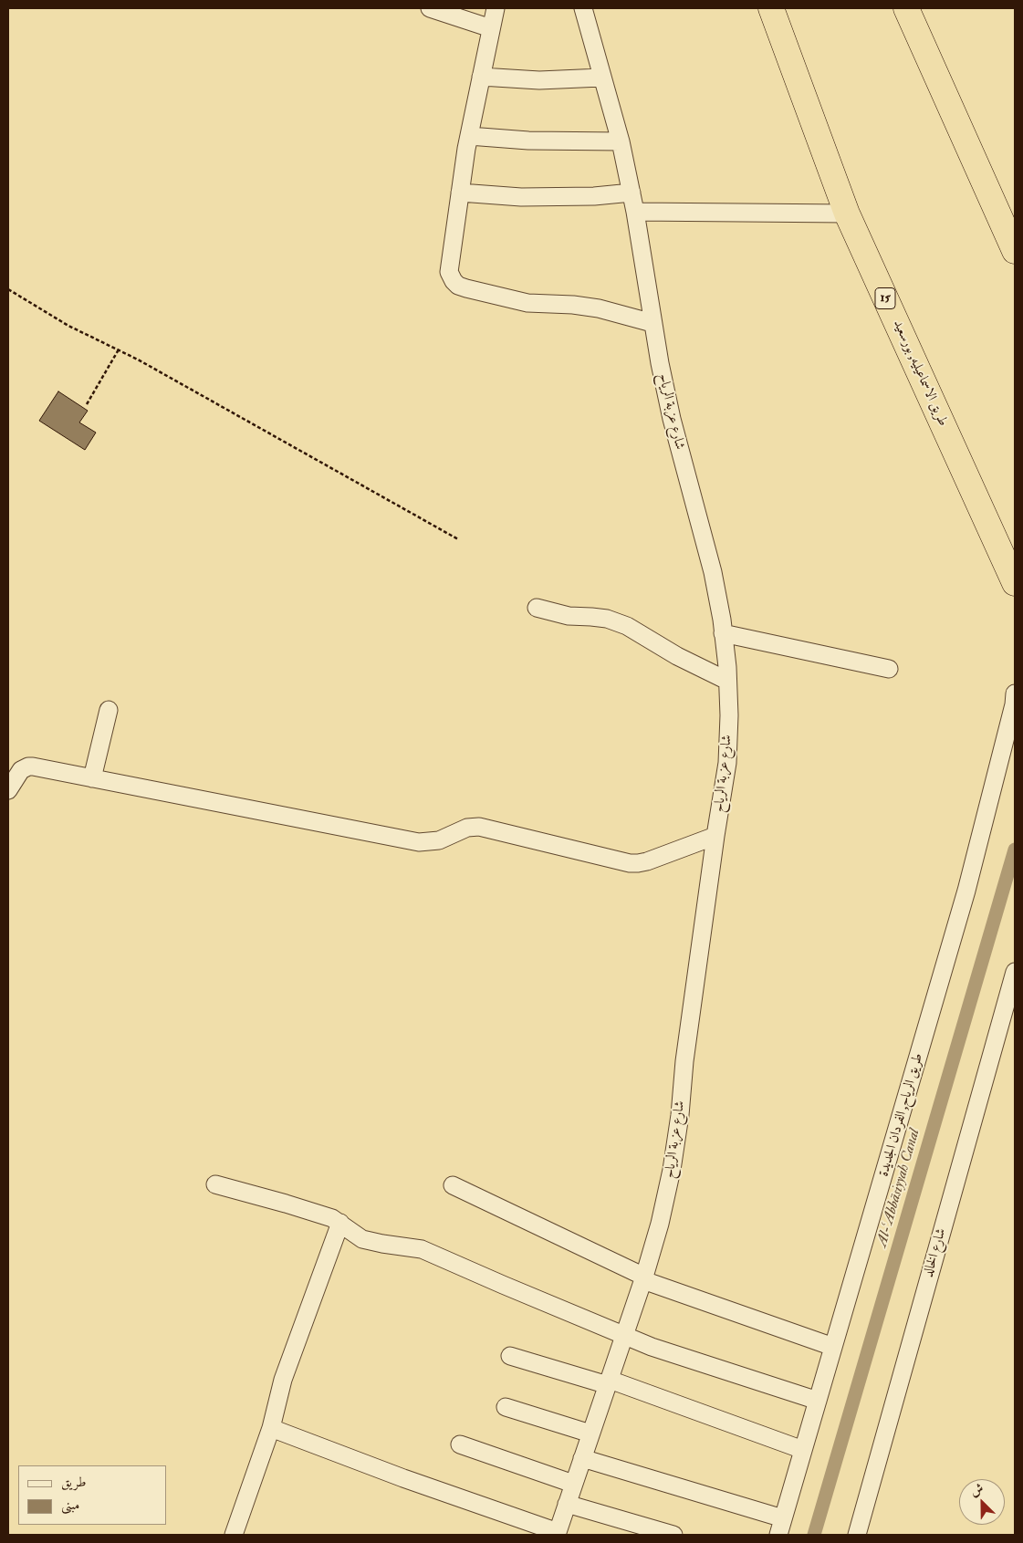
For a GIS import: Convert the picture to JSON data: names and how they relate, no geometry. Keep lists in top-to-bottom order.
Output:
{
  "streets": {
    "highway": ["15", "طريق الاسماعيليه, بورسعيد"],
    "street": ["شارع عزبة الرياح", "طريق الرياح, الفردان الجديدة", "شارع الخالد"]
  },
  "water": ["Al-ʿAbbāsiyyah Canal"],
  "legend": ["طريق", "مبنى"],
  "north": "top left"
}
